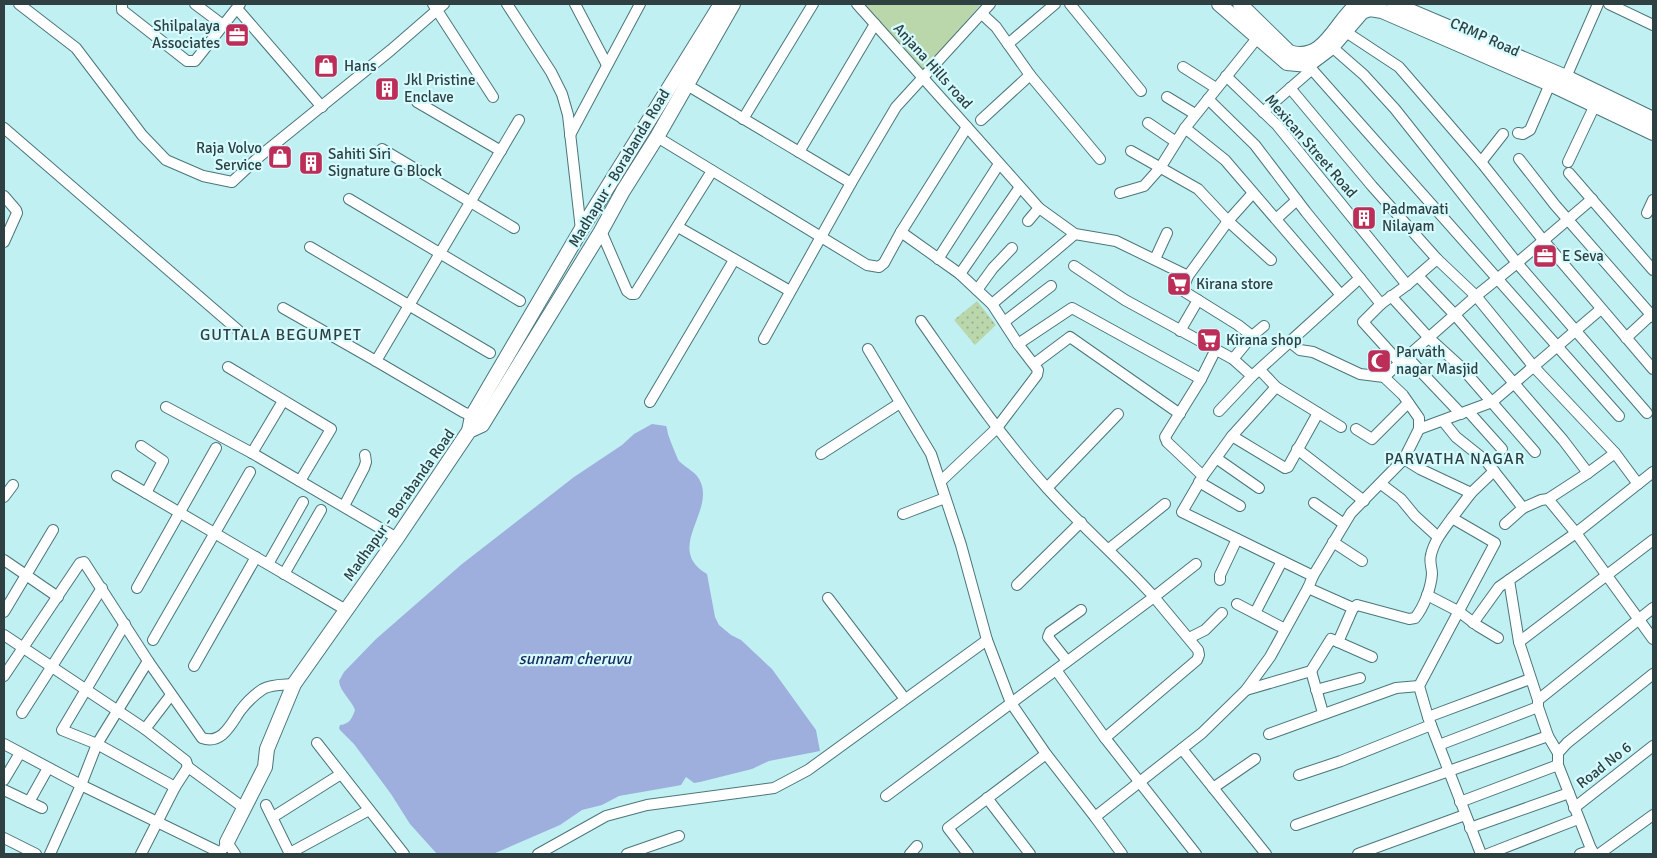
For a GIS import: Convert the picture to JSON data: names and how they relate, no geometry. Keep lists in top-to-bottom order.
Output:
{
  "streets": {
    "street": [
      "CRMP Road",
      "Anjana Hills road",
      "Mexican Street Road",
      "Madhapur - Borabanda Road",
      "Road No 6"
    ]
  },
  "districts": ["GUTTALA BEGUMPET", "PARVATHA NAGAR"],
  "water": ["sunnam cheruvu"],
  "places": {
    "office": ["Shilpalaya Associates", "E Seva"],
    "shop": ["Hans", "Raja Volvo Service"],
    "building": ["Jkl Pristine Enclave", "Sahiti Siri Signature G Block", "Padmavati Nilayam"],
    "supermarket": ["Kirana store", "Kirana shop"],
    "mosque": ["Parvath nagar Masjid"]
  }
}
